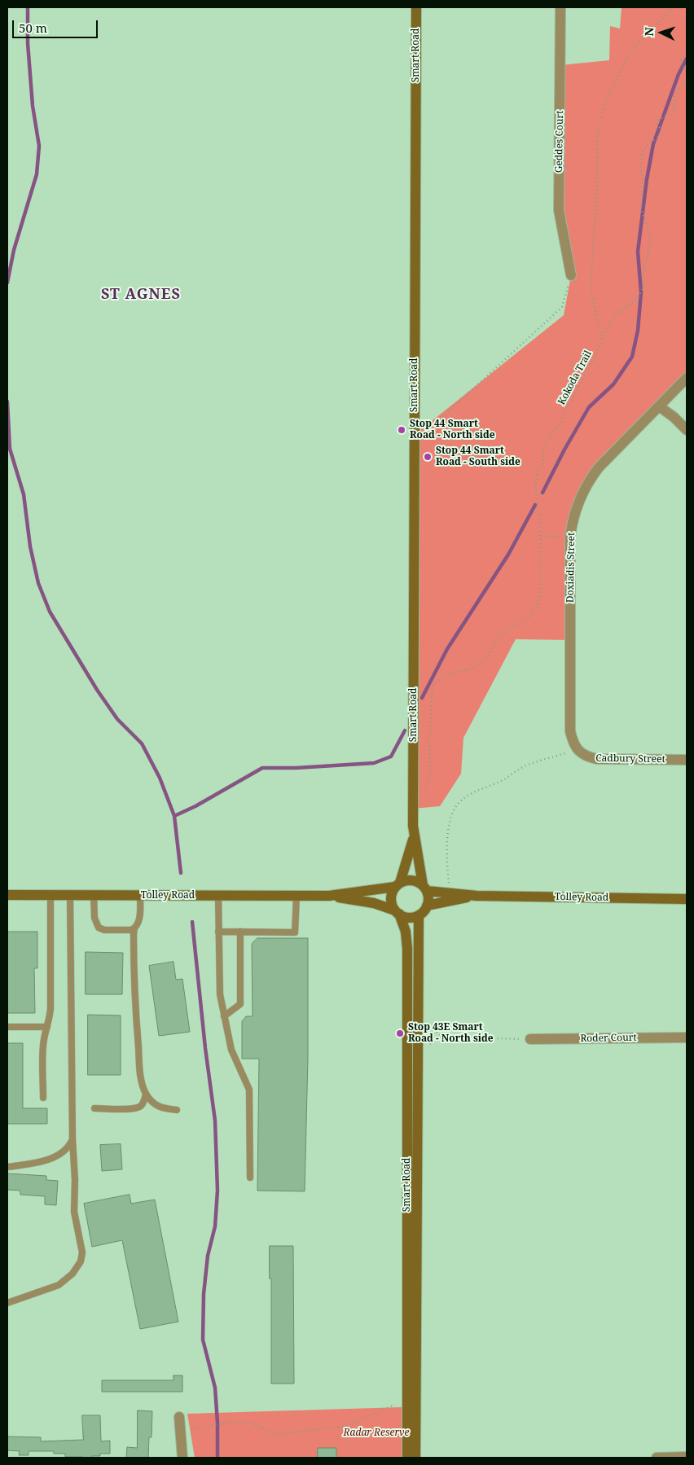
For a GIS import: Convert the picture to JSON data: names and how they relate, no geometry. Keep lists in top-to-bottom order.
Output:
{
  "streets": {
    "main road": ["Smart Road", "Tolley Road"],
    "street": [
      "Geddes Court",
      "Doxiadis Street",
      "Cadbury Street",
      "Roder Court"
    ],
    "path": ["Kokoda Trail"]
  },
  "crossings": [
    ["Smart Road", "Kokoda Trail"],
    ["Smart Road", "Tolley Road"],
    ["Doxiadis Street", "Cadbury Street"]
  ],
  "districts": ["ST AGNES"],
  "parks": ["Radar Reserve"],
  "places": ["Stop 44 Smart Road - North side", "Stop 44 Smart Road - South side", "Stop 43E Smart Road - North side"],
  "scale_bar": "50 m",
  "north": "left"
}
